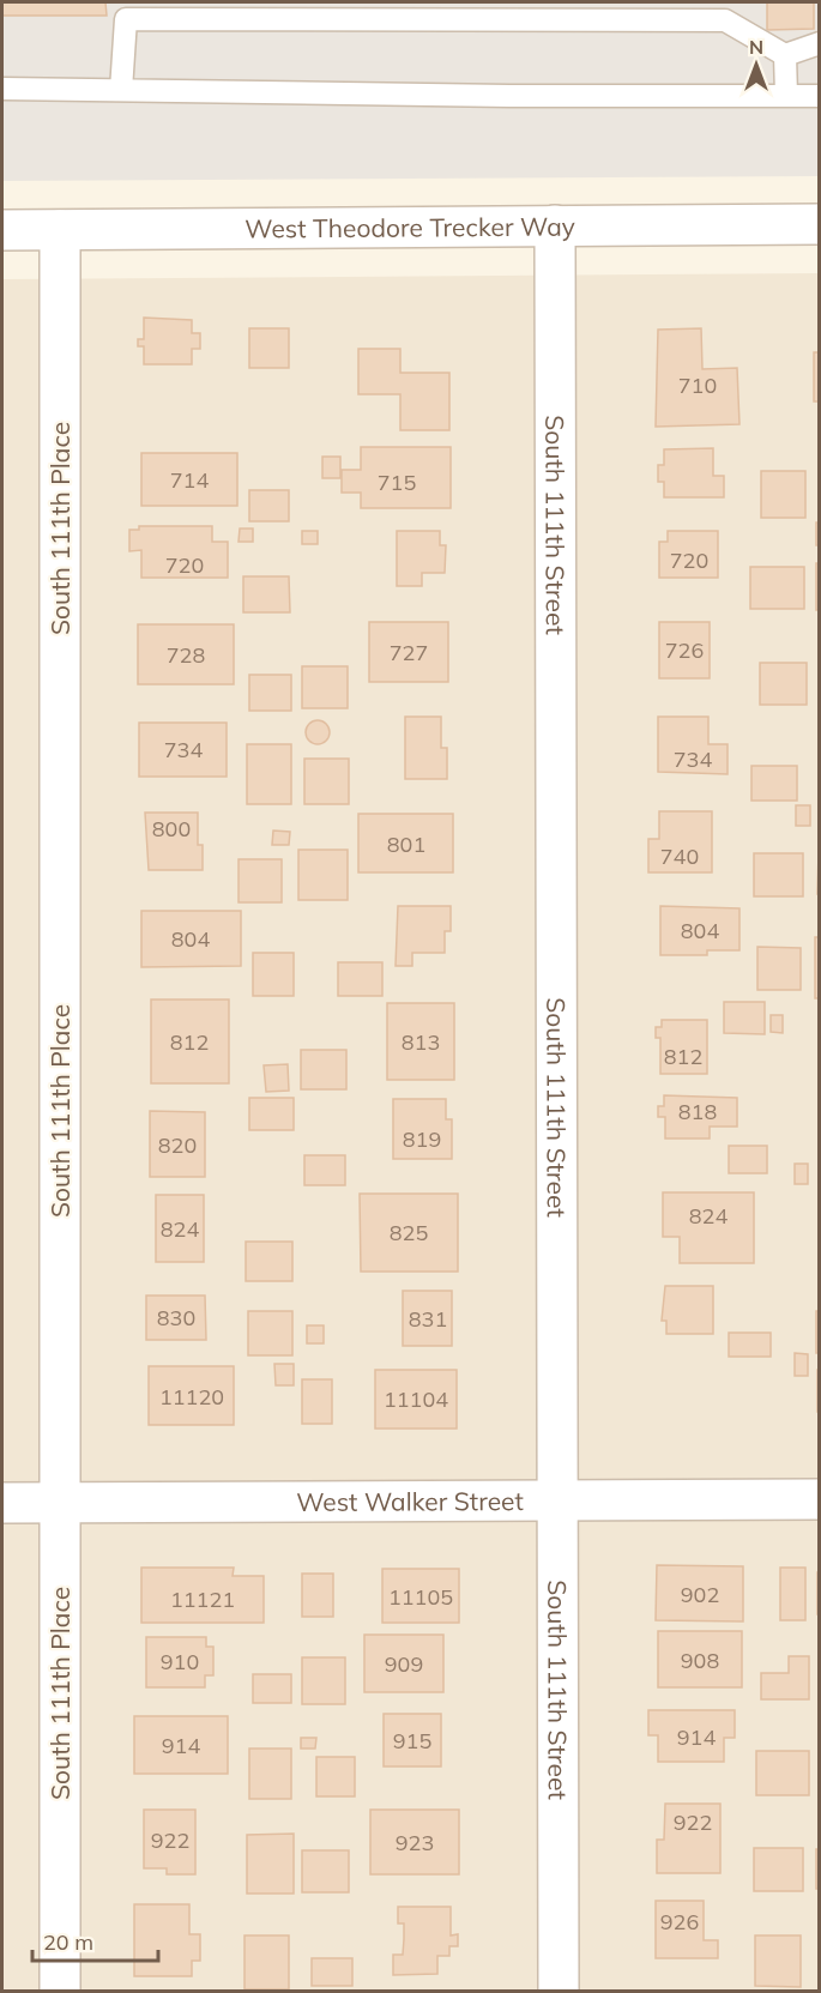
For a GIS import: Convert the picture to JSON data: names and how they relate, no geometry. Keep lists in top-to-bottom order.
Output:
{
  "streets": {
    "street": [
      "West Theodore Trecker Way",
      "South 111th Street",
      "South 111th Place",
      "West Walker Street"
    ]
  },
  "crossings": [
    ["West Theodore Trecker Way", "South 111th Street"],
    ["West Theodore Trecker Way", "South 111th Place"],
    ["South 111th Street", "West Walker Street"],
    ["South 111th Place", "West Walker Street"]
  ],
  "house_numbers": [
    "710",
    "714",
    "715",
    "720",
    "720",
    "726",
    "727",
    "728",
    "734",
    "734",
    "800",
    "801",
    "740",
    "804",
    "804",
    "812",
    "813",
    "812",
    "818",
    "819",
    "820",
    "824",
    "824",
    "825",
    "830",
    "831",
    "11120",
    "11104",
    "902",
    "11105",
    "11121",
    "908",
    "910",
    "909",
    "914",
    "915",
    "914",
    "922",
    "922",
    "923",
    "926"
  ],
  "scale_bar": "20 m",
  "north": "top"
}
